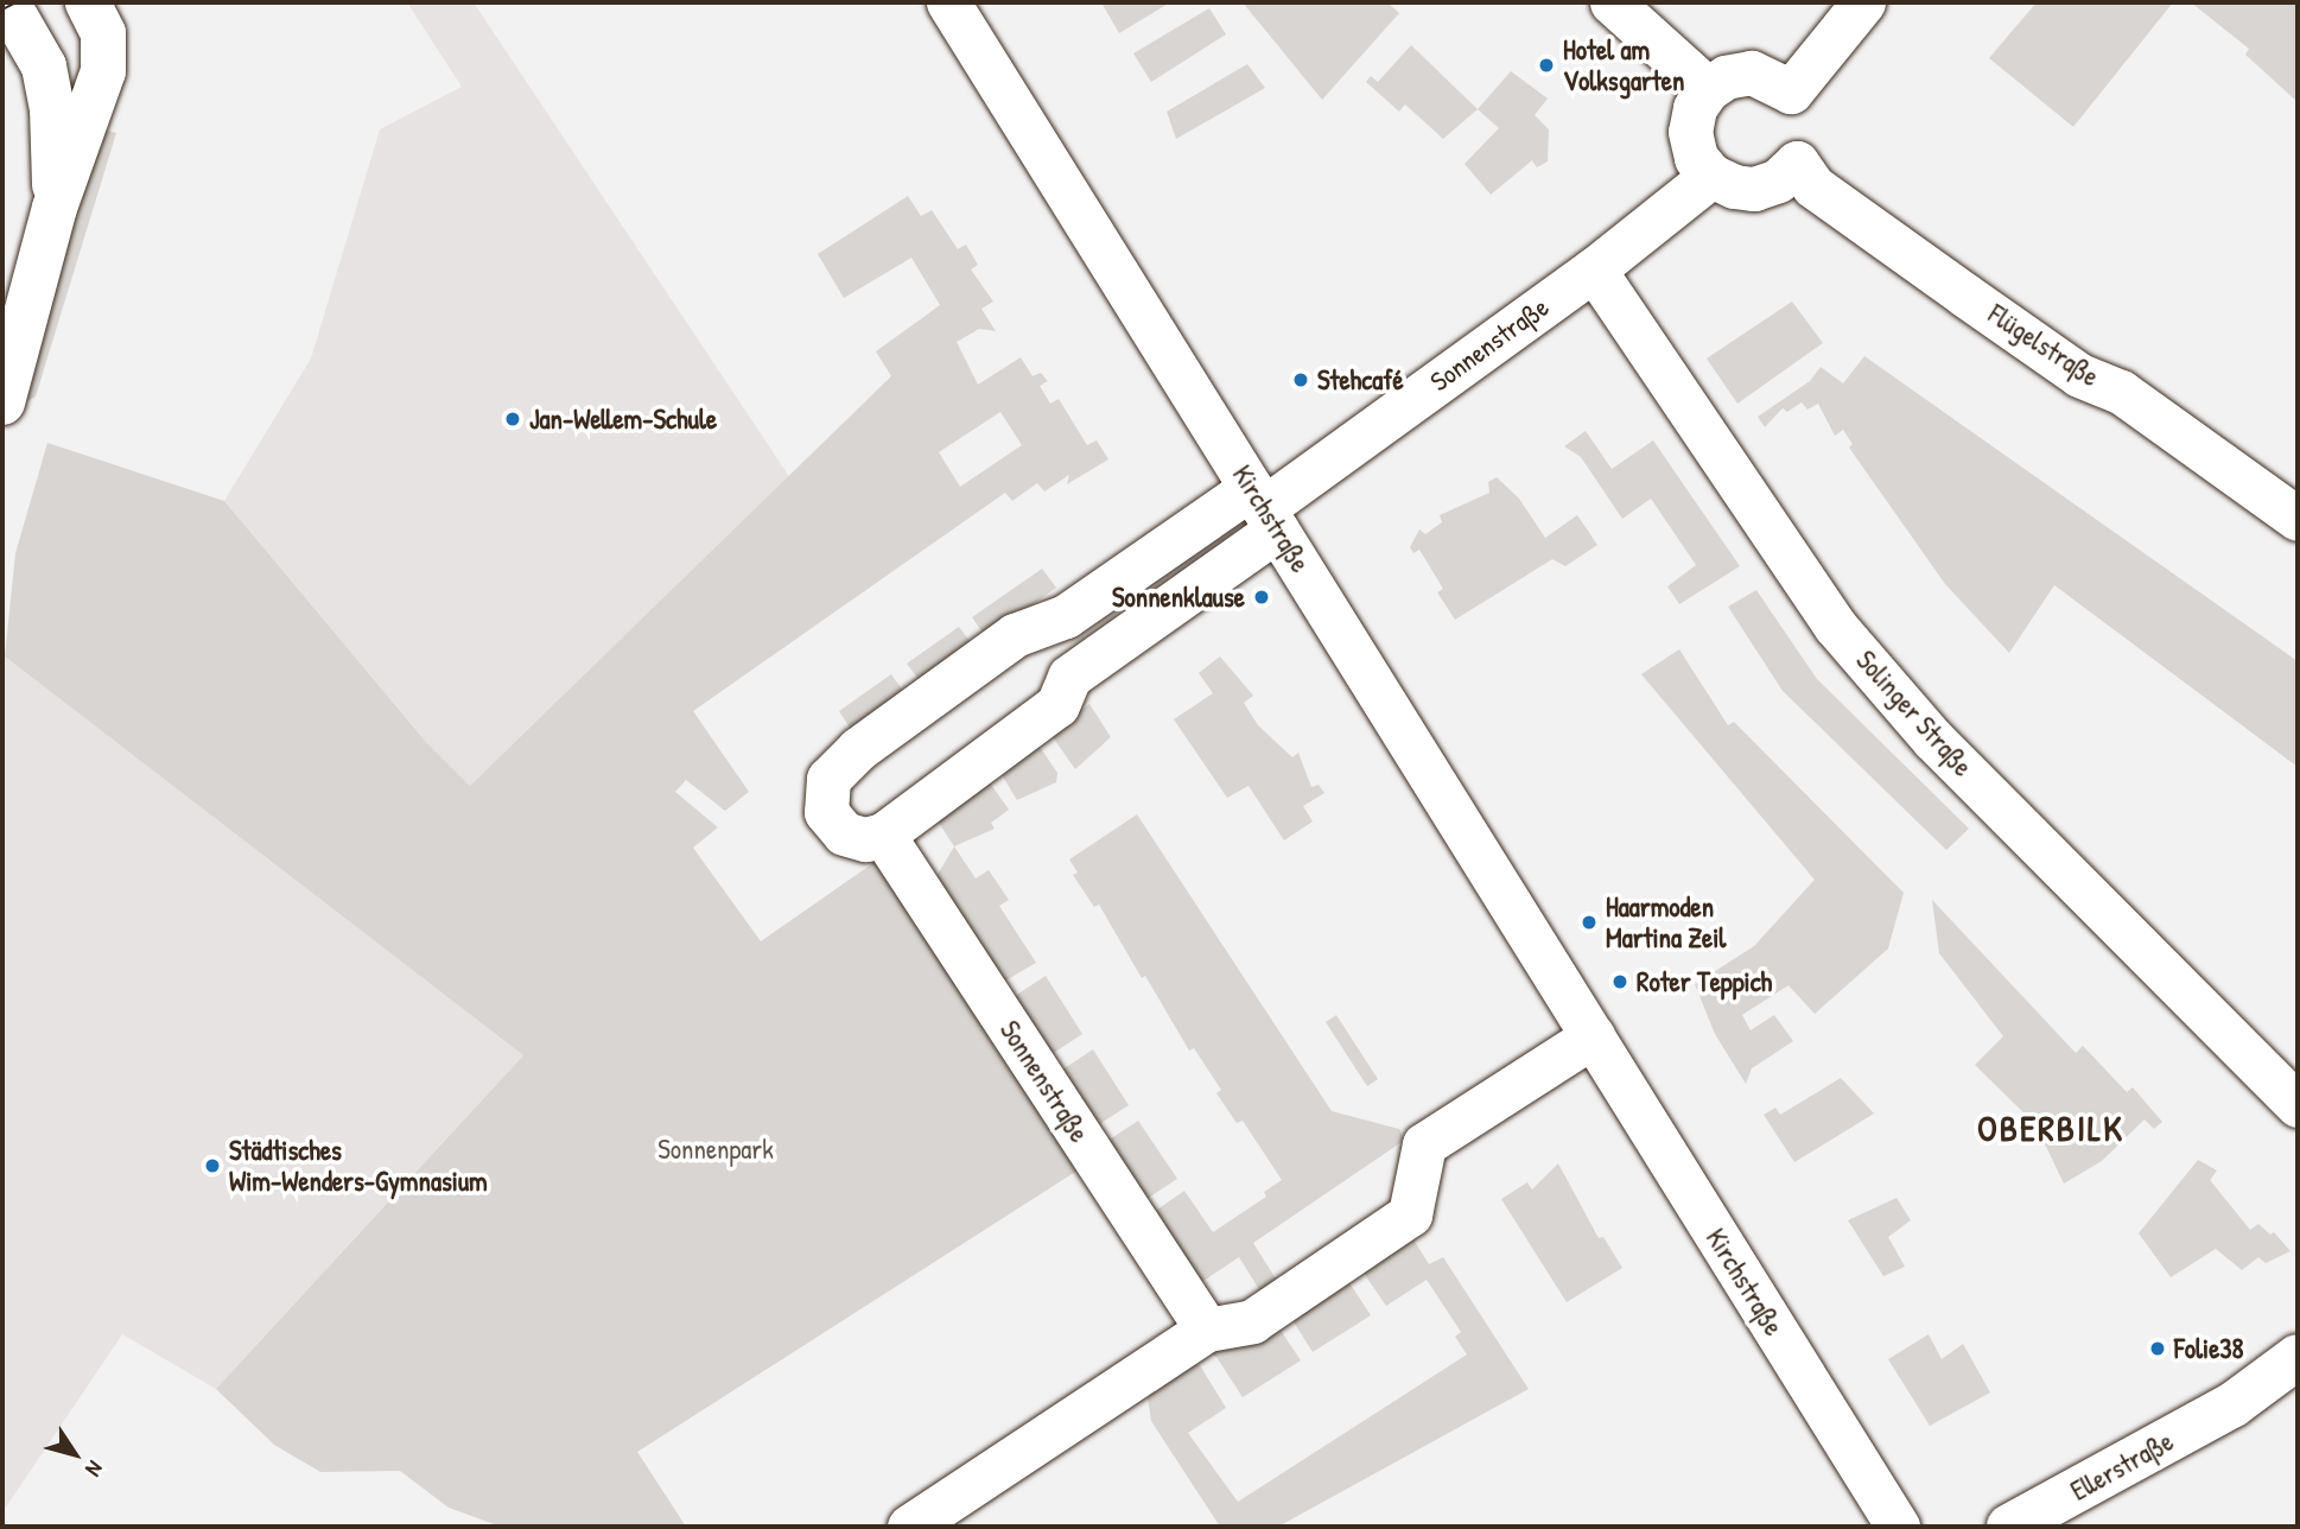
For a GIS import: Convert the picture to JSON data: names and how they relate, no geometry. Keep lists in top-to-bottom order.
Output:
{
  "streets": {
    "street": [
      "Sonnenstraße",
      "Flügelstraße",
      "Kirchstraße",
      "Solinger Straße",
      "Ellerstraße"
    ]
  },
  "crossings": [
    ["Sonnenstraße", "Flügelstraße"],
    ["Sonnenstraße", "Kirchstraße"],
    ["Sonnenstraße", "Solinger Straße"]
  ],
  "districts": ["OBERBILK"],
  "parks": ["Sonnenpark"],
  "places": [
    "Hotel am Volksgarten",
    "Stehcafé",
    "Jan-Wellem-Schule",
    "Sonnenklause",
    "Haarmoden Martina Zeil",
    "Roter Teppich",
    "Städtisches Wim-Wenders-Gymnasium",
    "Folie38"
  ],
  "north": "bottom right"
}
